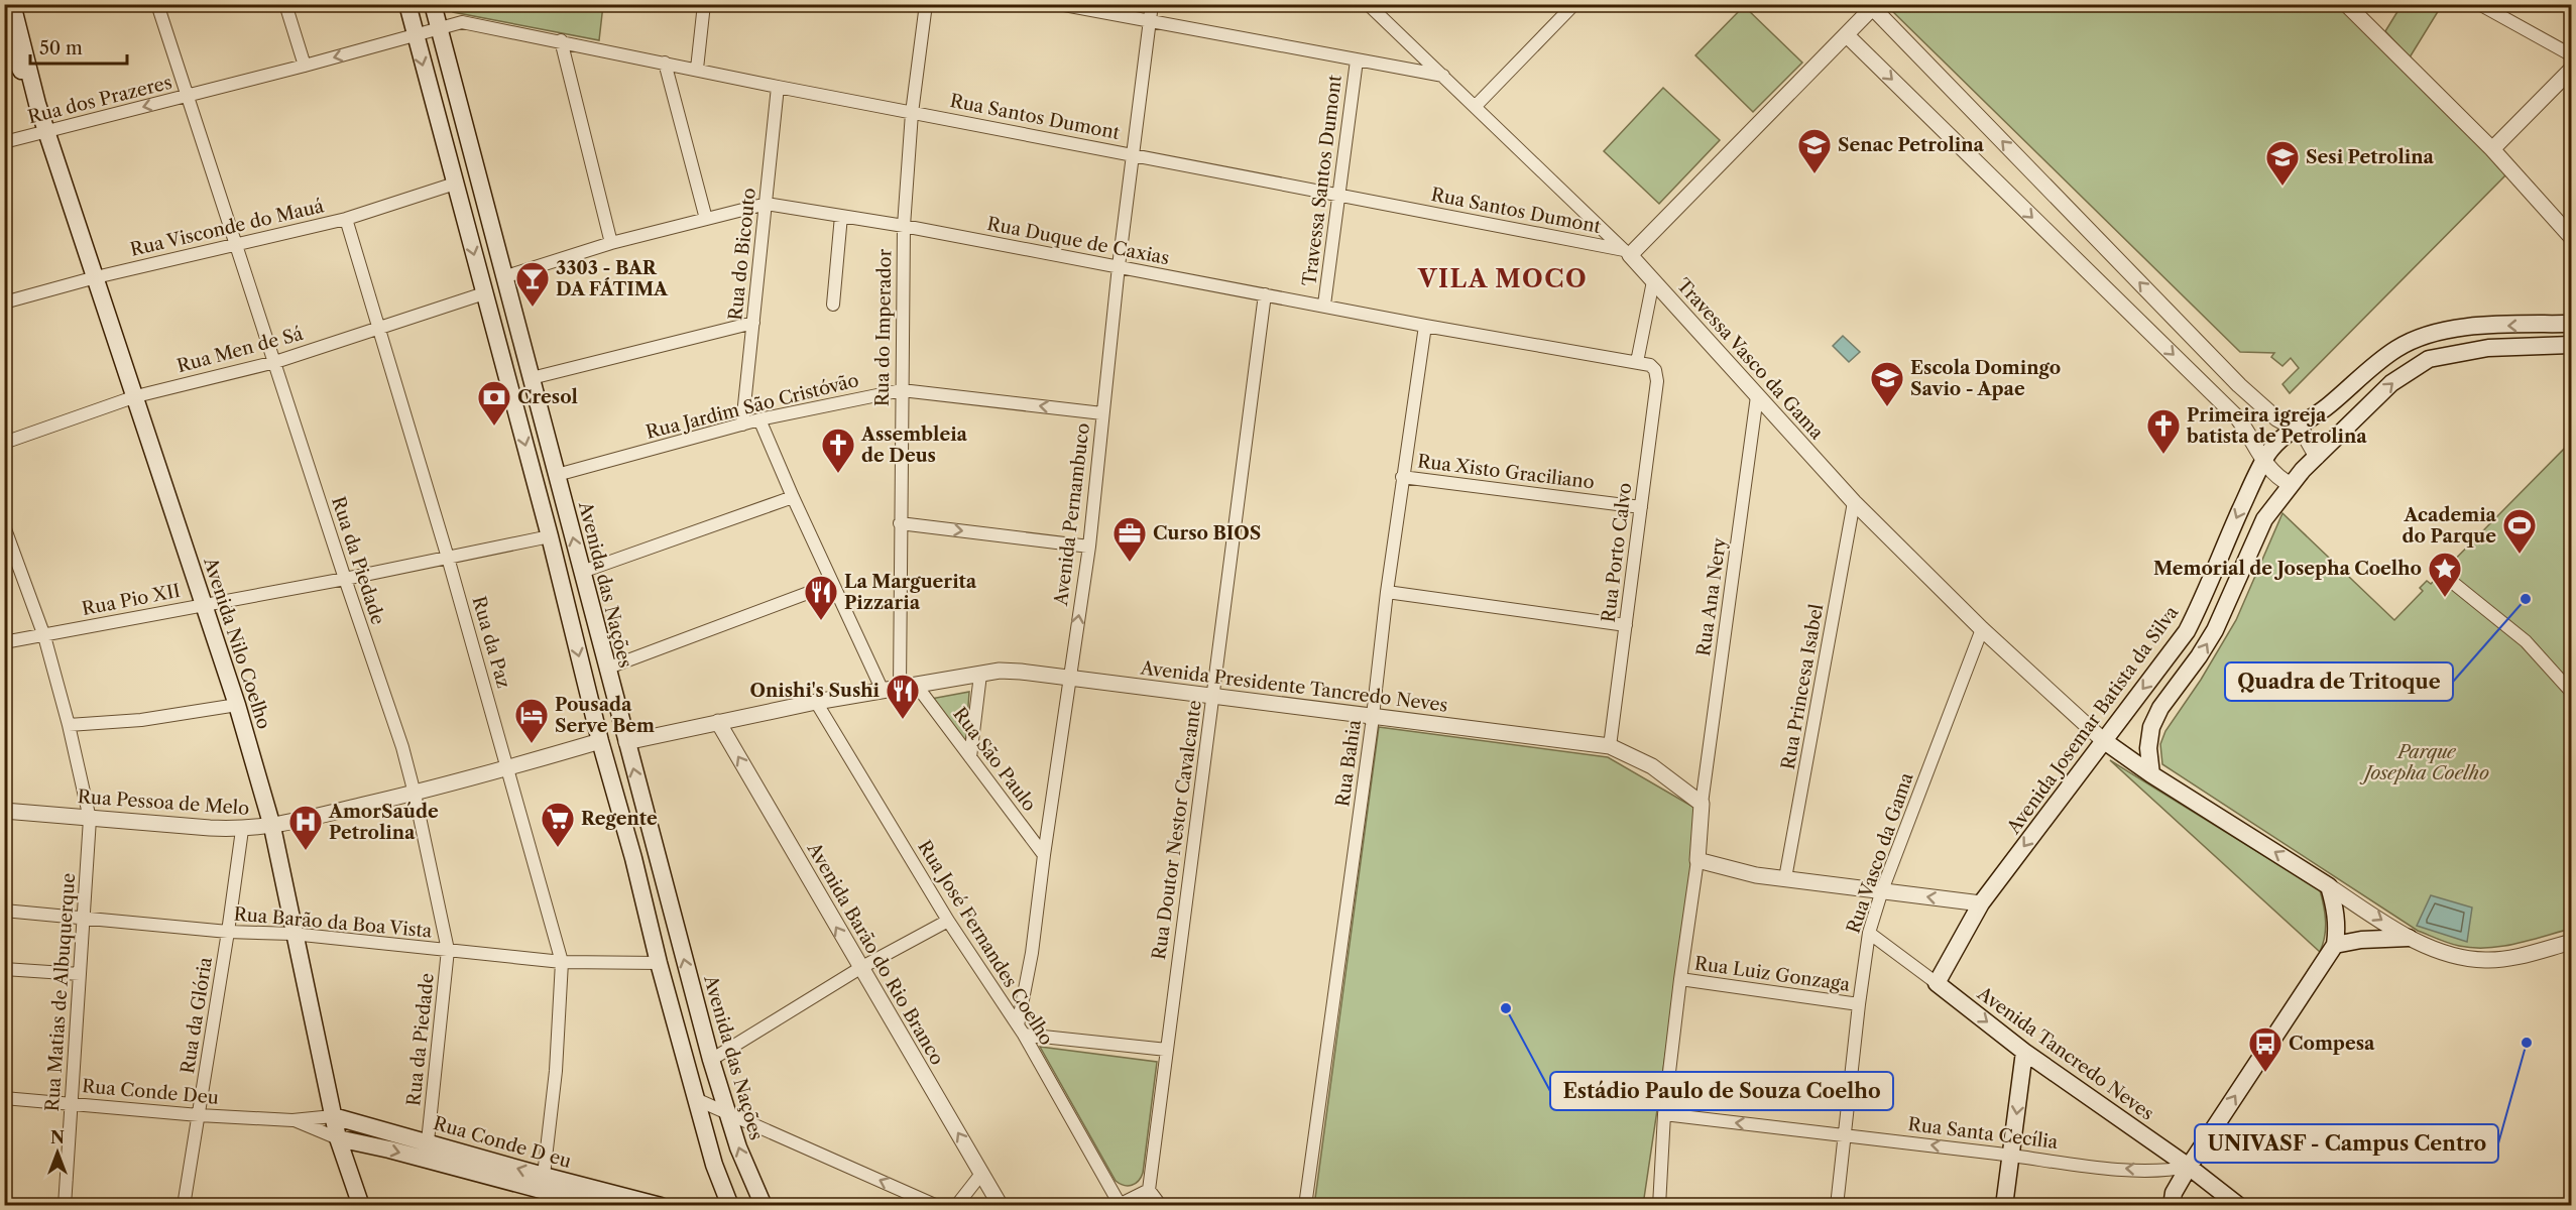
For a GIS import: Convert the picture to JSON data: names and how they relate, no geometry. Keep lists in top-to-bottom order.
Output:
{
  "streets": {
    "main road": [
      "Avenida das Nações",
      "Avenida Nilo Coelho",
      "Avenida Josemar Batista da Silva",
      "Avenida Tancredo Neves",
      "Rua Conde D eu"
    ],
    "street": [
      "Rua dos Prazeres",
      "Rua Santos Dumont",
      "Travessa Santos Dumont",
      "Rua Visconde do Mauá",
      "Rua Duque de Caxias",
      "Rua do Bicouto",
      "Rua do Imperador",
      "Rua Men de Sá",
      "Travessa Vasco da Gama",
      "Rua Jardim São Cristóvão",
      "Rua Xisto Graciliano",
      "Avenida Pernambuco",
      "Rua Porto Calvo",
      "Rua da Piedade",
      "Rua Ana Nery",
      "Rua Pio XII",
      "Rua da Paz",
      "Avenida Presidente Tancredo Neves",
      "Rua Princesa Isabel",
      "Rua São Paulo",
      "Rua Bahia",
      "Rua Pessoa de Melo",
      "Rua Doutor Nestor Cavalcante",
      "Rua Vasco da Gama",
      "Rua Barão da Boa Vista",
      "Rua José Fernandes Coelho",
      "Avenida Barão do Rio Branco",
      "Rua Luiz Gonzaga",
      "Rua Matias de Albuquerque",
      "Rua da Glória",
      "Rua Conde Deu",
      "Rua Santa Cecília"
    ]
  },
  "crossings": [
    ["Rua dos Prazeres", "Rua Santos Dumont"],
    ["Rua dos Prazeres", "Rua da Piedade"],
    ["Rua dos Prazeres", "Avenida Nilo Coelho"],
    ["Rua Santos Dumont", "Travessa Santos Dumont"],
    ["Rua Santos Dumont", "Rua do Bicouto"],
    ["Rua Santos Dumont", "Rua do Imperador"],
    ["Rua Santos Dumont", "Travessa Vasco da Gama"],
    ["Rua Santos Dumont", "Avenida Pernambuco"],
    ["Rua Santos Dumont", "Avenida das Nações"],
    ["Travessa Santos Dumont", "Rua Duque de Caxias"],
    ["Rua Visconde do Mauá", "Rua da Piedade"],
    ["Rua Visconde do Mauá", "Rua da Paz"],
    ["Rua Visconde do Mauá", "Avenida Nilo Coelho"],
    ["Rua Duque de Caxias", "Rua do Bicouto"],
    ["Rua Duque de Caxias", "Rua do Imperador"],
    ["Rua Duque de Caxias", "Avenida Pernambuco"],
    ["Rua Duque de Caxias", "Rua Porto Calvo"],
    ["Rua Duque de Caxias", "Avenida das Nações"],
    ["Rua Duque de Caxias", "Rua Bahia"],
    ["Rua Duque de Caxias", "Rua Doutor Nestor Cavalcante"],
    ["Rua do Bicouto", "Rua Jardim São Cristóvão"],
    ["Rua do Imperador", "Rua Jardim São Cristóvão"],
    ["Rua do Imperador", "Avenida Presidente Tancredo Neves"],
    ["Rua Men de Sá", "Rua da Piedade"],
    ["Rua Men de Sá", "Rua da Paz"],
    ["Rua Men de Sá", "Avenida Nilo Coelho"],
    ["Travessa Vasco da Gama", "Rua Ana Nery"],
    ["Travessa Vasco da Gama", "Rua Princesa Isabel"],
    ["Travessa Vasco da Gama", "Avenida Josemar Batista da Silva"],
    ["Travessa Vasco da Gama", "Rua Vasco da Gama"],
    ["Rua Jardim São Cristóvão", "Avenida Pernambuco"],
    ["Rua Jardim São Cristóvão", "Avenida das Nações"],
    ["Rua Xisto Graciliano", "Rua Porto Calvo"],
    ["Rua Xisto Graciliano", "Rua Bahia"],
    ["Avenida Pernambuco", "Avenida Presidente Tancredo Neves"],
    ["Avenida Pernambuco", "Rua São Paulo"],
    ["Avenida Pernambuco", "Rua José Fernandes Coelho"],
    ["Rua Porto Calvo", "Avenida Presidente Tancredo Neves"],
    ["Rua da Piedade", "Rua Pio XII"],
    ["Rua da Piedade", "Rua Pessoa de Melo"],
    ["Rua da Piedade", "Rua Barão da Boa Vista"],
    ["Rua da Piedade", "Rua Conde D eu"],
    ["Avenida das Nações", "Avenida Presidente Tancredo Neves"],
    ["Rua Ana Nery", "Avenida Presidente Tancredo Neves"],
    ["Rua Pio XII", "Rua da Paz"],
    ["Rua Pio XII", "Avenida Nilo Coelho"],
    ["Rua Pio XII", "Rua Matias de Albuquerque"],
    ["Rua da Paz", "Rua Pessoa de Melo"],
    ["Rua da Paz", "Rua Barão da Boa Vista"],
    ["Rua da Paz", "Rua Conde D eu"],
    ["Avenida Nilo Coelho", "Rua Pessoa de Melo"],
    ["Avenida Nilo Coelho", "Rua Barão da Boa Vista"],
    ["Avenida Nilo Coelho", "Rua Conde Deu"],
    ["Avenida Nilo Coelho", "Rua Conde D eu"],
    ["Avenida Presidente Tancredo Neves", "Rua São Paulo"],
    ["Avenida Presidente Tancredo Neves", "Rua Bahia"],
    ["Avenida Presidente Tancredo Neves", "Rua Doutor Nestor Cavalcante"],
    ["Avenida Presidente Tancredo Neves", "Rua José Fernandes Coelho"],
    ["Avenida Presidente Tancredo Neves", "Avenida Barão do Rio Branco"],
    ["Avenida Josemar Batista da Silva", "Avenida Tancredo Neves"],
    ["Rua Pessoa de Melo", "Rua Matias de Albuquerque"],
    ["Rua Pessoa de Melo", "Rua da Glória"],
    ["Rua Vasco da Gama", "Rua Luiz Gonzaga"],
    ["Rua Vasco da Gama", "Avenida Tancredo Neves"],
    ["Rua Vasco da Gama", "Rua Santa Cecília"],
    ["Rua Barão da Boa Vista", "Rua Matias de Albuquerque"],
    ["Rua Barão da Boa Vista", "Rua da Glória"],
    ["Rua Matias de Albuquerque", "Rua Conde Deu"],
    ["Rua da Glória", "Rua Conde Deu"],
    ["Avenida Tancredo Neves", "Rua Santa Cecília"],
    ["Rua Conde Deu", "Rua Conde D eu"]
  ],
  "one_way": [
    "Rua dos Prazeres",
    "Rua Jardim São Cristóvão",
    "Avenida Barão do Rio Branco",
    "Rua Santa Cecília"
  ],
  "districts": ["VILA MOCO"],
  "parks": ["Parque Josepha Coelho"],
  "places": {
    "school or university": ["Senac Petrolina", "Sesi Petrolina", "Escola Domingo Savio - Apae"],
    "bar": ["3303 - BAR DA FÁTIMA"],
    "bank": ["Cresol"],
    "church": ["Primeira igreja batista de Petrolina", "Assembleia de Deus"],
    "sports": ["Academia do Parque"],
    "office": ["Curso BIOS"],
    "place": ["Memorial de Josepha Coelho"],
    "other": ["Quadra de Tritoque", "Estádio Paulo de Souza Coelho", "UNIVASF - Campus Centro"],
    "restaurant": ["La Marguerita Pizzaria", "Onishi's Sushi"],
    "hotel": ["Pousada Serve Bem"],
    "supermarket": ["Regente"],
    "hospital": ["AmorSaúde Petrolina"],
    "bus stop": ["Compesa"]
  },
  "scale_bar": "50 m",
  "north": "top"
}
